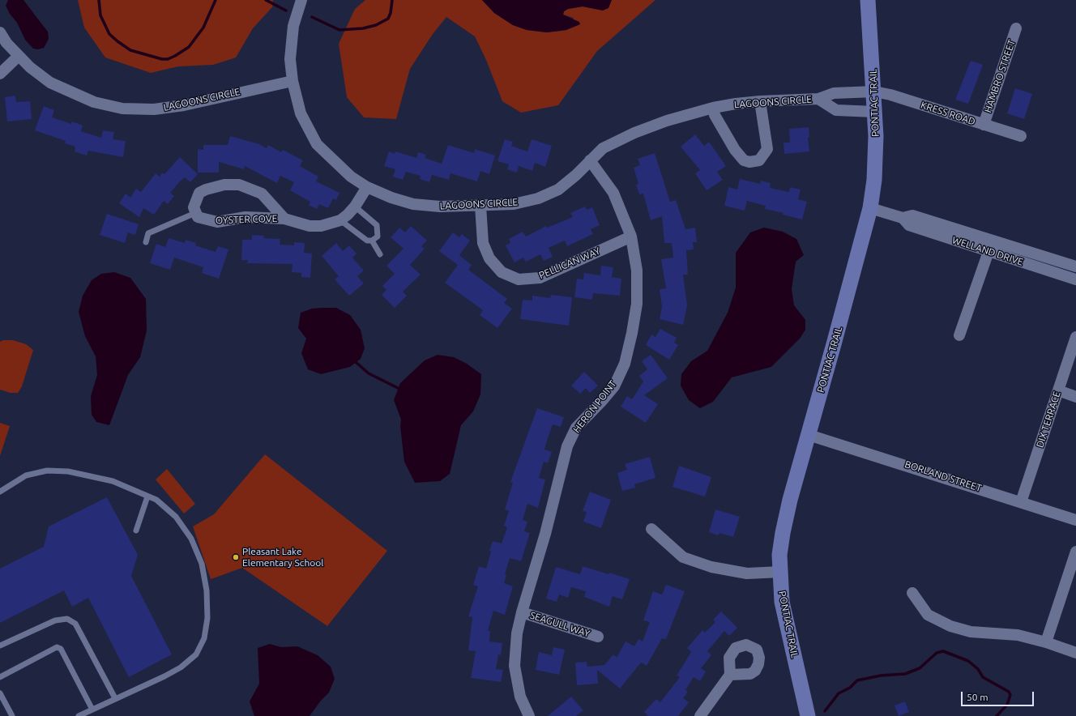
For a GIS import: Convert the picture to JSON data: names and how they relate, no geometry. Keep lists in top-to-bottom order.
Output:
{
  "streets": {
    "main road": ["PONTIAC TRAIL"],
    "street": [
      "HAMBRO STREET",
      "LAGOONS CIRCLE",
      "KRESS ROAD",
      "OYSTER COVE",
      "WELLAND DRIVE",
      "PELLICAN WAY",
      "HERON POINT",
      "DIX TERRACE",
      "BORLAND STREET",
      "SEAGULL WAY"
    ]
  },
  "crossings": [
    ["HAMBRO STREET", "KRESS ROAD"],
    ["LAGOONS CIRCLE", "PONTIAC TRAIL"],
    ["LAGOONS CIRCLE", "KRESS ROAD"],
    ["LAGOONS CIRCLE", "OYSTER COVE"],
    ["LAGOONS CIRCLE", "PELLICAN WAY"],
    ["LAGOONS CIRCLE", "HERON POINT"],
    ["PONTIAC TRAIL", "KRESS ROAD"],
    ["PONTIAC TRAIL", "WELLAND DRIVE"],
    ["PONTIAC TRAIL", "BORLAND STREET"],
    ["PELLICAN WAY", "HERON POINT"],
    ["HERON POINT", "SEAGULL WAY"],
    ["DIX TERRACE", "BORLAND STREET"]
  ],
  "places": ["Pleasant Lake Elementary School"],
  "scale_bar": "50 m"
}
